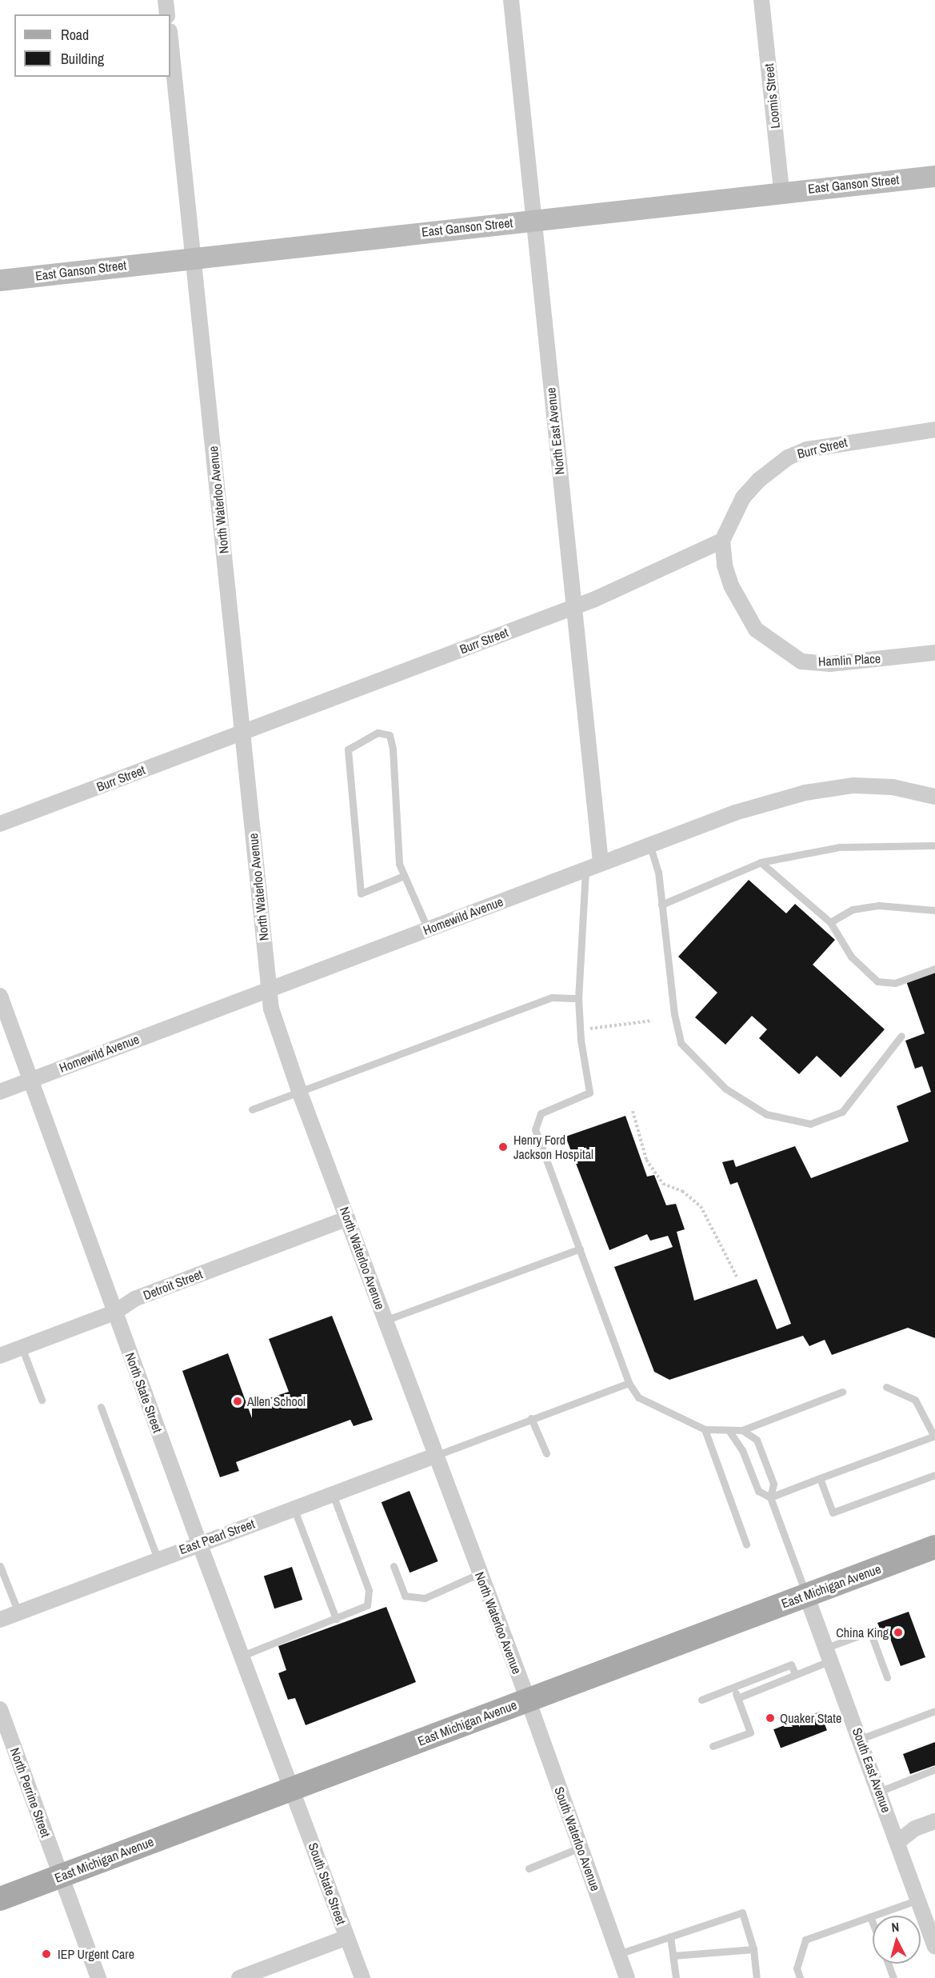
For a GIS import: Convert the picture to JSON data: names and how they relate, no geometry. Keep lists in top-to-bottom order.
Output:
{
  "streets": {
    "main road": ["East Michigan Avenue"],
    "street": [
      "Loomis Street",
      "East Ganson Street",
      "North East Avenue",
      "Burr Street",
      "North Waterloo Avenue",
      "Hamlin Place",
      "Homewild Avenue",
      "Detroit Street",
      "North State Street",
      "East Pearl Street",
      "South East Avenue",
      "North Perrine Street",
      "South Waterloo Avenue",
      "South State Street"
    ]
  },
  "crossings": [
    ["Loomis Street", "East Ganson Street"],
    ["East Ganson Street", "North East Avenue"],
    ["East Ganson Street", "North Waterloo Avenue"],
    ["North East Avenue", "Burr Street"],
    ["North East Avenue", "Homewild Avenue"],
    ["Burr Street", "North Waterloo Avenue"],
    ["Burr Street", "Hamlin Place"],
    ["North Waterloo Avenue", "Homewild Avenue"],
    ["North Waterloo Avenue", "Detroit Street"],
    ["North Waterloo Avenue", "East Pearl Street"],
    ["North Waterloo Avenue", "East Michigan Avenue"],
    ["North Waterloo Avenue", "South Waterloo Avenue"],
    ["Homewild Avenue", "North State Street"],
    ["Detroit Street", "North State Street"],
    ["North State Street", "East Pearl Street"],
    ["North State Street", "East Michigan Avenue"],
    ["North State Street", "South State Street"],
    ["East Michigan Avenue", "South East Avenue"],
    ["East Michigan Avenue", "North Perrine Street"],
    ["East Michigan Avenue", "South Waterloo Avenue"],
    ["East Michigan Avenue", "South State Street"]
  ],
  "places": [
    "Henry Ford Jackson Hospital",
    "Allen School",
    "China King",
    "Quaker State",
    "IEP Urgent Care"
  ],
  "legend": ["Road", "Building"],
  "north": "top"
}
